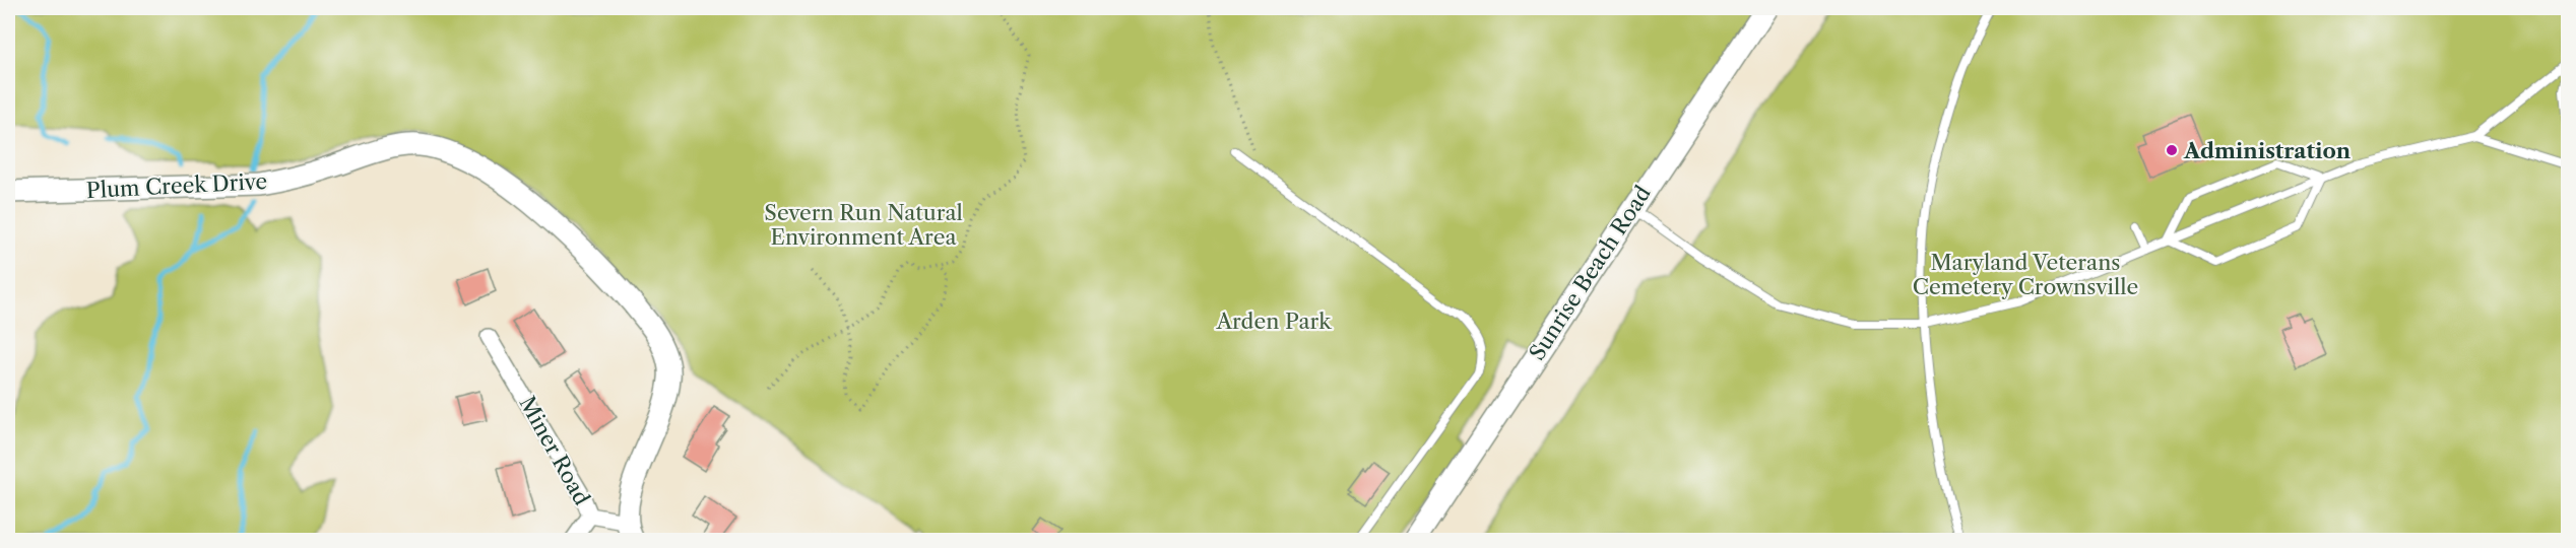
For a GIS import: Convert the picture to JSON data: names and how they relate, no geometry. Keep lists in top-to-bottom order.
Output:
{
  "streets": {
    "street": ["Plum Creek Drive", "Sunrise Beach Road", "Miner Road"]
  },
  "crossings": [
    ["Plum Creek Drive", "Miner Road"]
  ],
  "parks": ["Severn Run Natural Environment Area", "Maryland Veterans Cemetery Crownsville", "Arden Park"],
  "places": ["Administration"]
}
